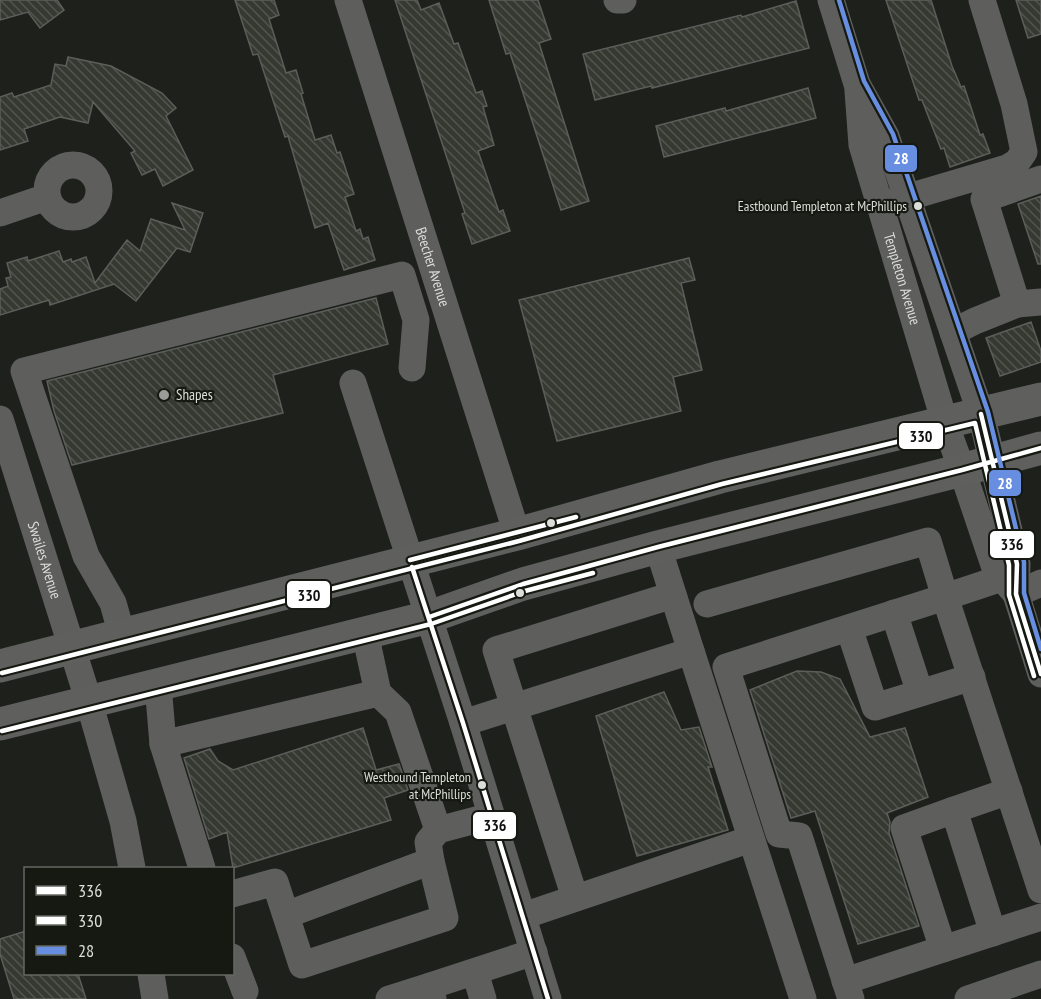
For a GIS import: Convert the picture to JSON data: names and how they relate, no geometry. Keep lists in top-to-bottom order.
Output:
{
  "streets": {
    "street": ["Beecher Avenue", "Templeton Avenue", "Swailes Avenue"]
  },
  "places": ["Eastbound Templeton at McPhillips", "Shapes", "Westbound Templeton at McPhillips"],
  "lines": ["transit line 28", "transit line 336", "transit line 330"],
  "legend": ["336", "330", "28"]
}
